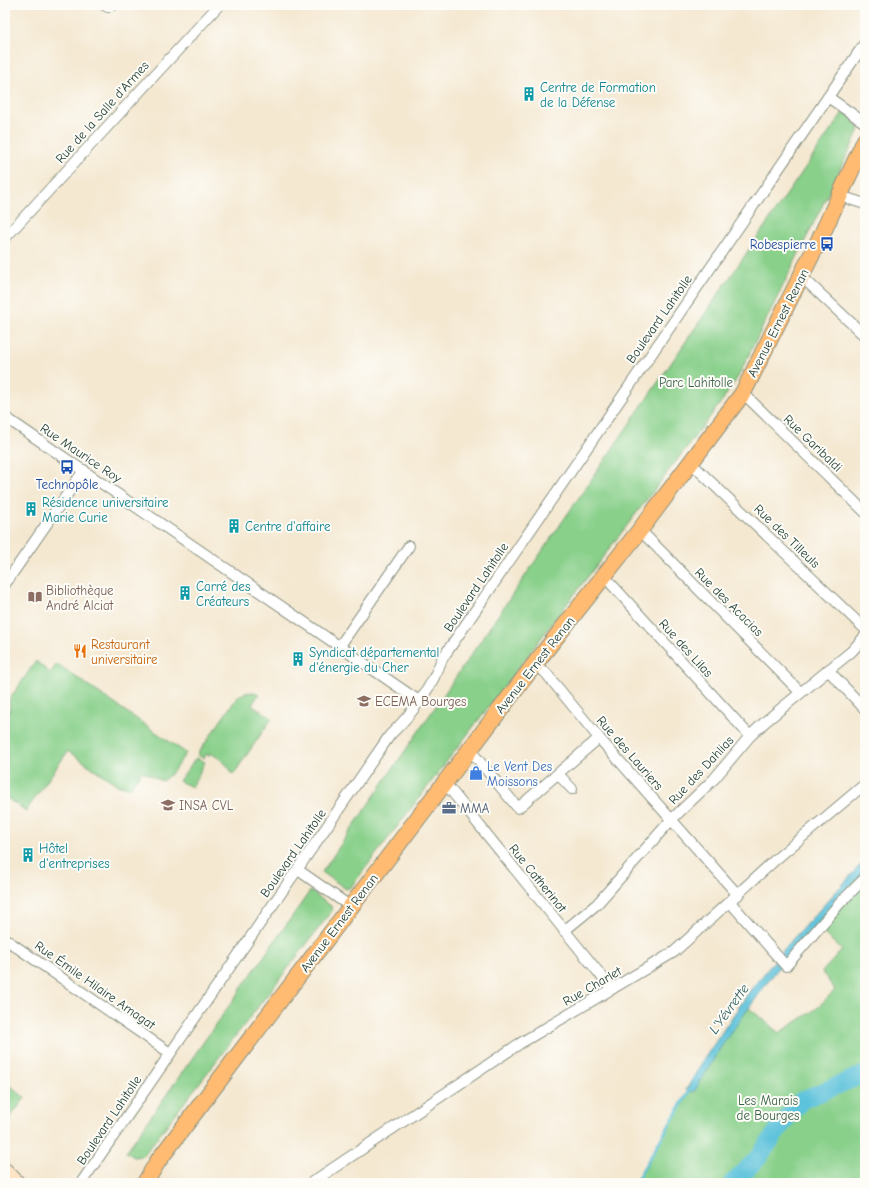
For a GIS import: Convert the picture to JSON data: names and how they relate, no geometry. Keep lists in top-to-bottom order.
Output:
{
  "streets": {
    "main road": ["Avenue Ernest Renan"],
    "street": [
      "Rue de la Salle d'Armes",
      "Boulevard Lahitolle",
      "Rue Garibaldi",
      "Rue Maurice Roy",
      "Rue des Tilleuls",
      "Rue des Acacias",
      "Rue des Lilas",
      "Rue des Lauriers",
      "Rue des Dahlias",
      "Rue Catherinot",
      "Rue Émile Hilaire Amagat",
      "Rue Charlet"
    ]
  },
  "crossings": [
    ["Boulevard Lahitolle", "Rue Maurice Roy"],
    ["Boulevard Lahitolle", "Rue Émile Hilaire Amagat"],
    ["Avenue Ernest Renan", "Rue Garibaldi"],
    ["Avenue Ernest Renan", "Rue des Tilleuls"],
    ["Avenue Ernest Renan", "Rue des Acacias"],
    ["Avenue Ernest Renan", "Rue des Lilas"],
    ["Avenue Ernest Renan", "Rue des Lauriers"],
    ["Avenue Ernest Renan", "Rue Catherinot"],
    ["Rue des Acacias", "Rue des Dahlias"],
    ["Rue des Lilas", "Rue des Dahlias"],
    ["Rue des Lauriers", "Rue des Dahlias"],
    ["Rue des Lauriers", "Rue Charlet"],
    ["Rue des Dahlias", "Rue Catherinot"],
    ["Rue Catherinot", "Rue Charlet"]
  ],
  "water": ["L'Yévrette"],
  "parks": ["Parc Lahitolle", "Les Marais de Bourges"],
  "places": {
    "building": [
      "Centre de Formation de la Défense",
      "Résidence universitaire Marie Curie",
      "Centre d'affaire",
      "Carré des Créateurs",
      "Syndicat départemental d'énergie du Cher",
      "Hôtel d'entreprises"
    ],
    "bus stop": ["Robespierre", "Technopôle"],
    "library": ["Bibliothèque André Alciat"],
    "restaurant": ["Restaurant universitaire"],
    "school or university": ["ECEMA Bourges", "INSA CVL"],
    "shop": ["Le Vent Des Moissons"],
    "office": ["MMA"]
  }
}
